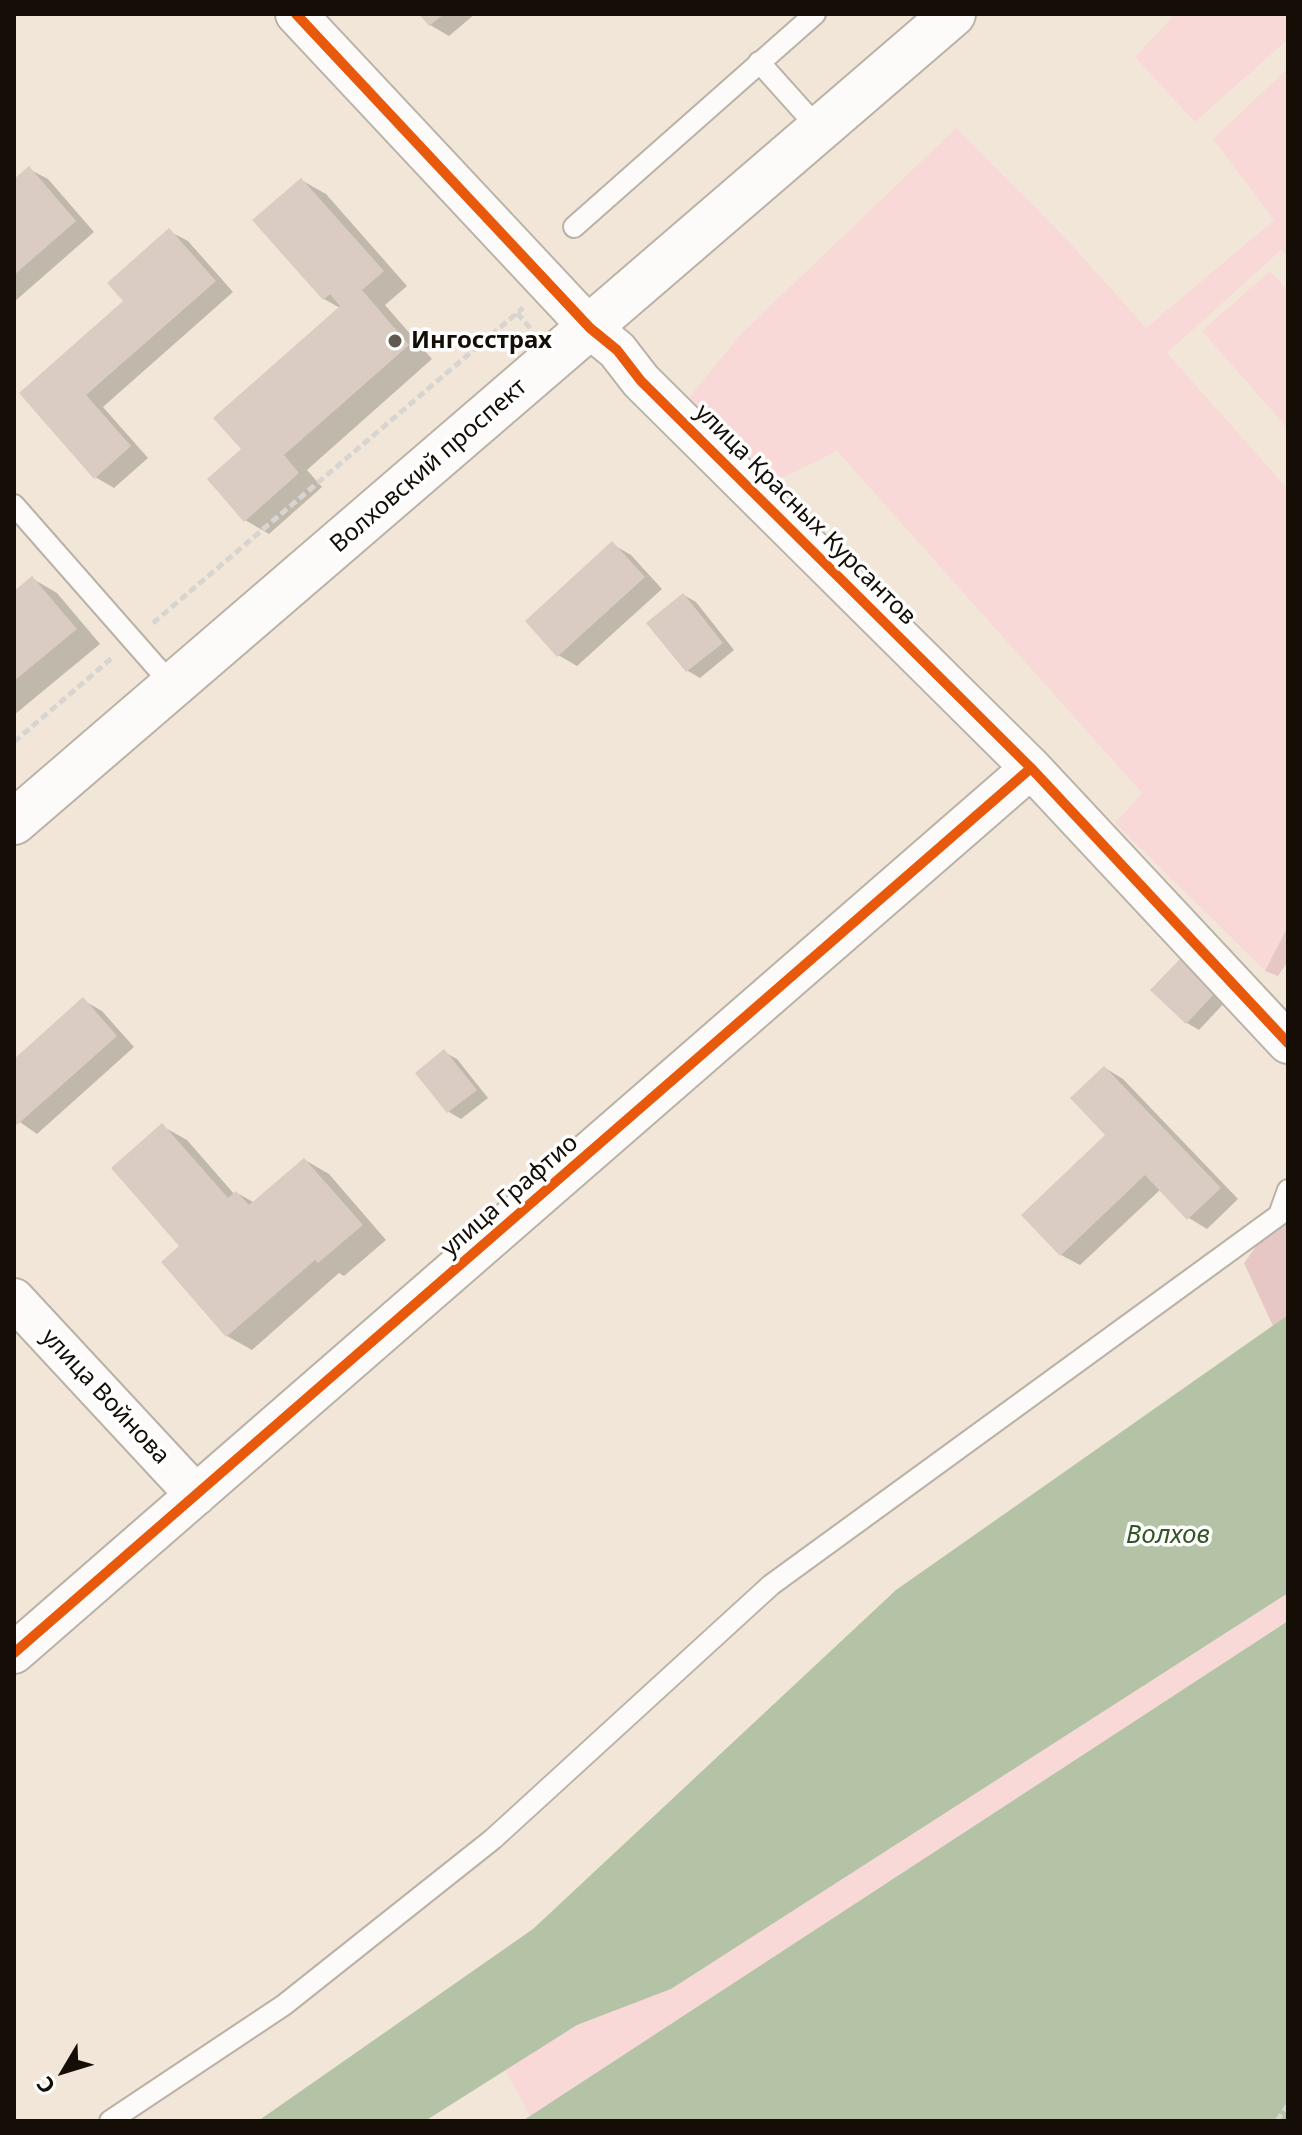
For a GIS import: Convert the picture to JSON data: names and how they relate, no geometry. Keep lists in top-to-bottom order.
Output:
{
  "streets": {
    "street": [
      "Волховский проспект",
      "улица Красных Курсантов",
      "улица Графтио",
      "улица Войнова"
    ]
  },
  "crossings": [
    ["Волховский проспект", "улица Красных Курсантов"],
    ["улица Красных Курсантов", "улица Графтио"],
    ["улица Графтио", "улица Войнова"]
  ],
  "water": ["Волхов"],
  "places": ["Ингосстрах"],
  "north": "bottom left"
}
